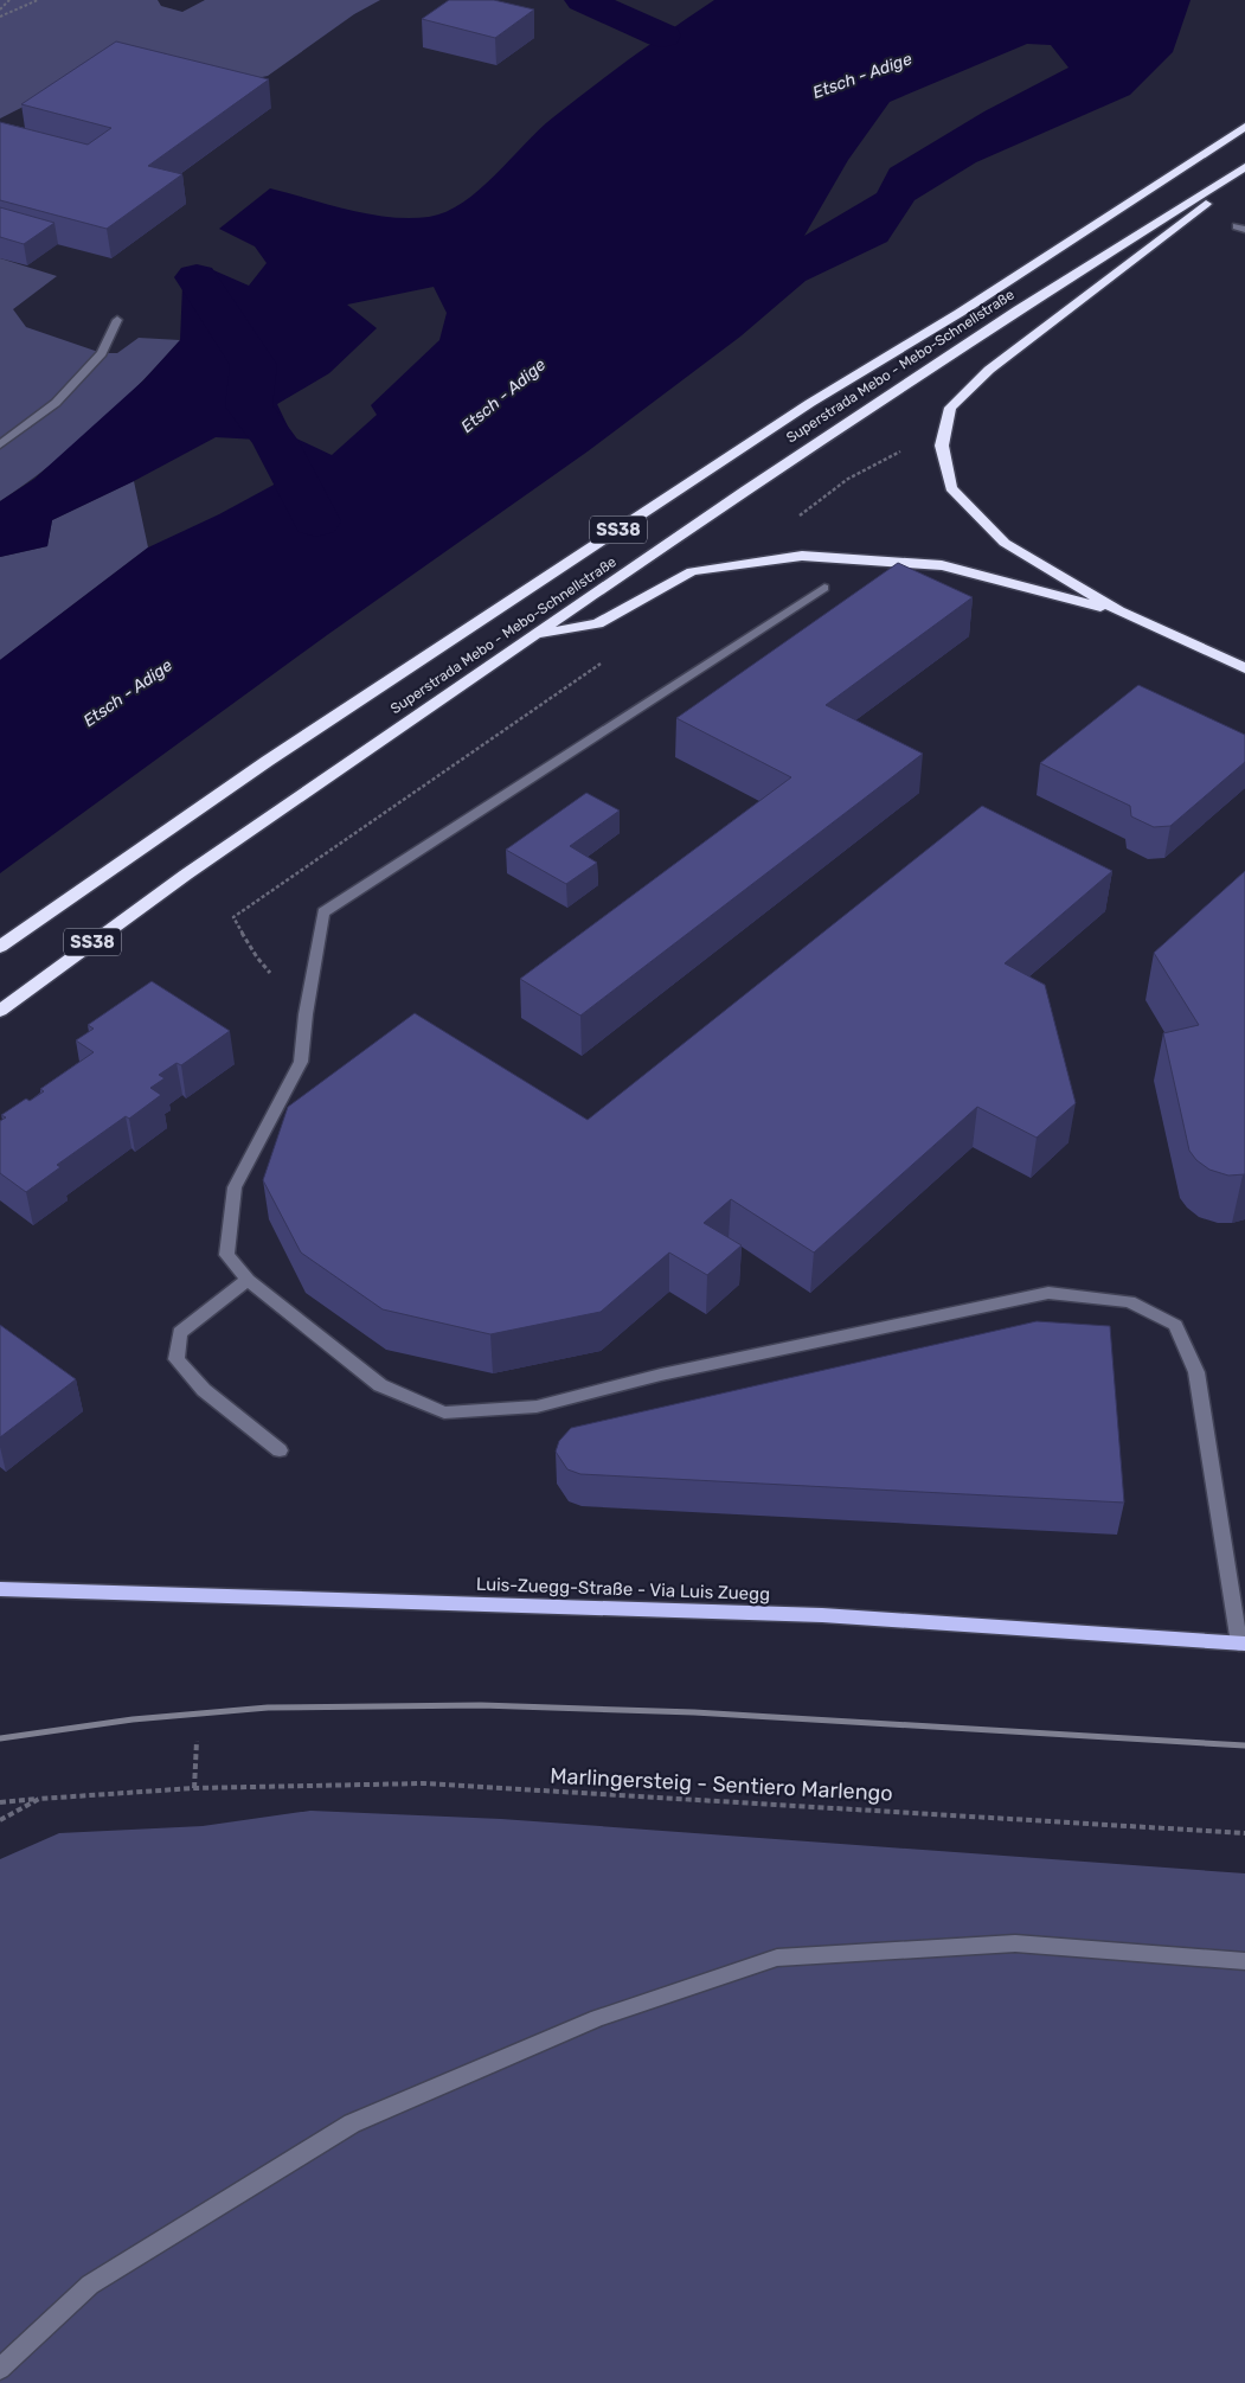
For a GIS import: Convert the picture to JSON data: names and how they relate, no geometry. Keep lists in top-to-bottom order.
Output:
{
  "streets": {
    "highway": ["Superstrada Mebo - Mebo-Schnellstraße", "SS38"],
    "main road": ["Luis-Zuegg-Straße - Via Luis Zuegg"],
    "path": ["Marlingersteig - Sentiero Marlengo"]
  },
  "water": ["Etsch - Adige"]
}
